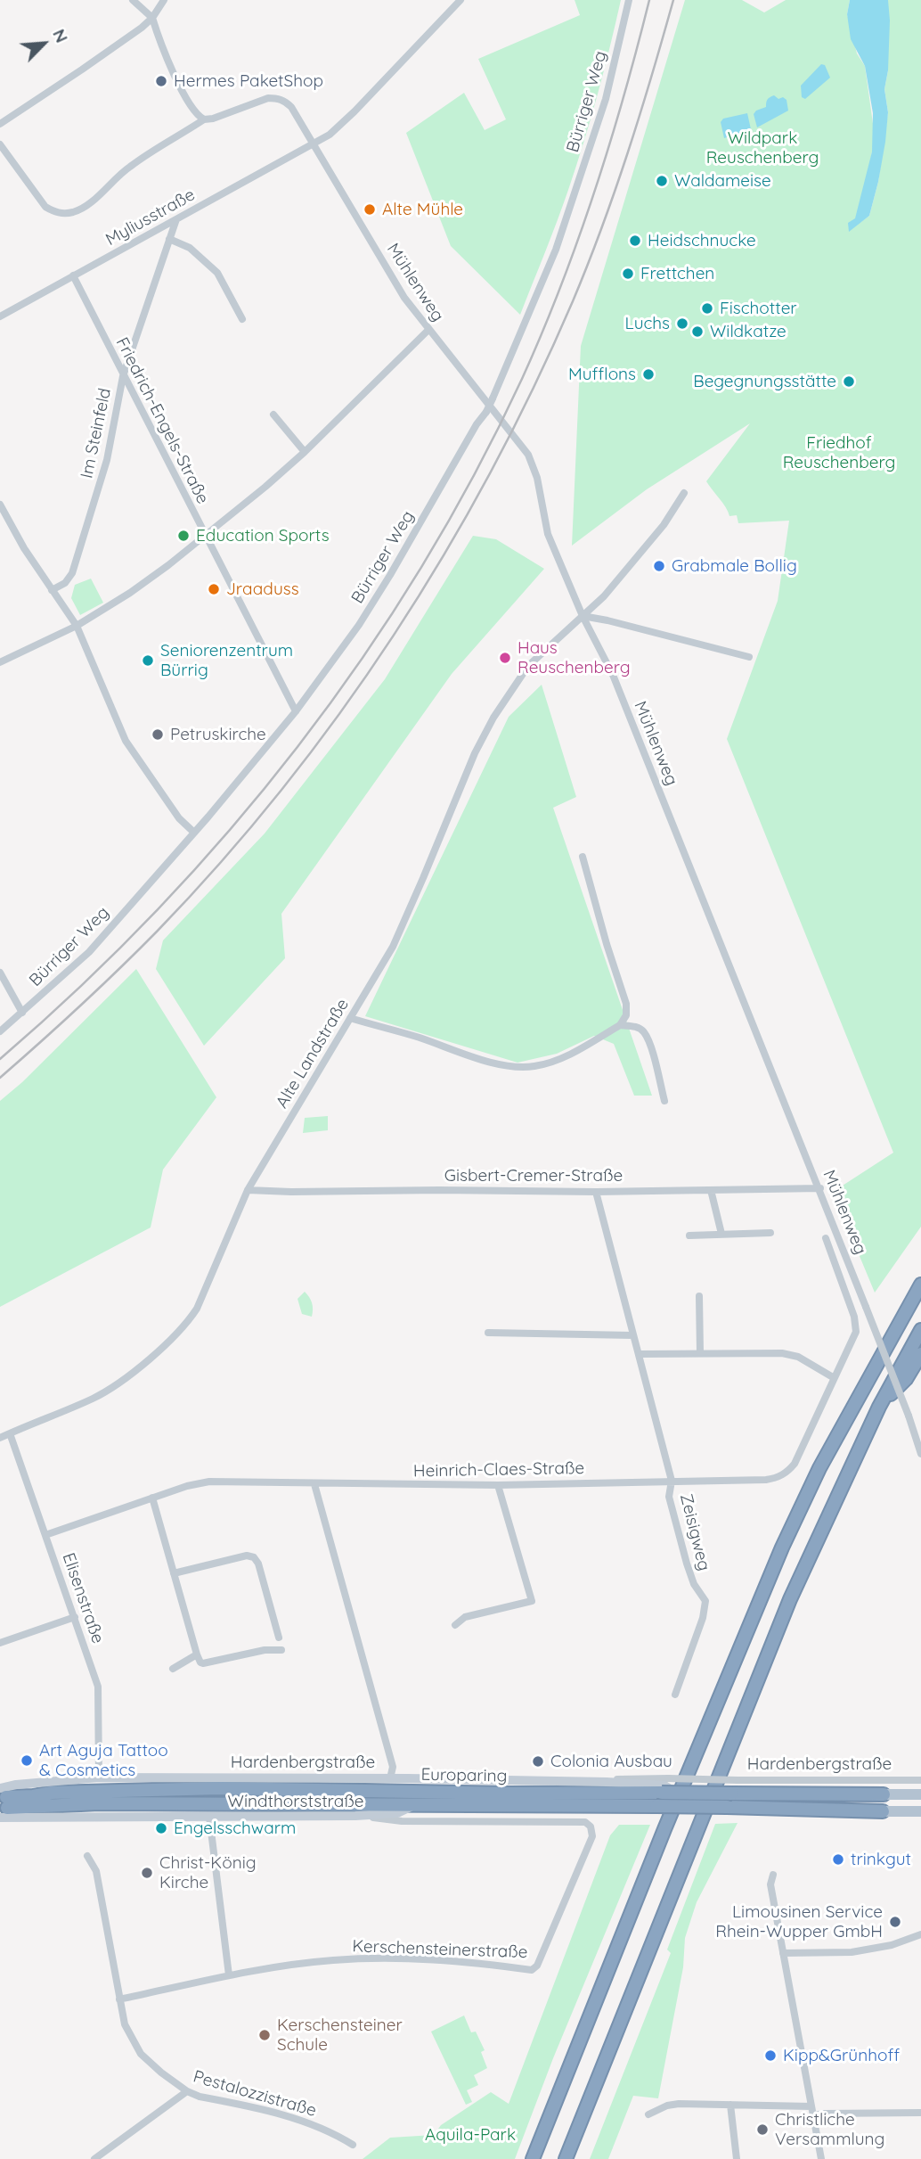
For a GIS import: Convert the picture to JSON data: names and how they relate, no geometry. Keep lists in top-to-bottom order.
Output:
{
  "streets": {
    "highway": ["Europaring"],
    "main road": ["Hardenbergstraße", "Windthorststraße"],
    "street": [
      "Bürriger Weg",
      "Myliusstraße",
      "Mühlenweg",
      "Friedrich-Engels-Straße",
      "Im Steinfeld",
      "Alte Landstraße",
      "Gisbert-Cremer-Straße",
      "Heinrich-Claes-Straße",
      "Zeisigweg",
      "Elisenstraße",
      "Kerschensteinerstraße",
      "Pestalozzistraße"
    ]
  },
  "crossings": [
    ["Bürriger Weg", "Friedrich-Engels-Straße"],
    ["Myliusstraße", "Mühlenweg"],
    ["Myliusstraße", "Friedrich-Engels-Straße"],
    ["Myliusstraße", "Im Steinfeld"],
    ["Mühlenweg", "Alte Landstraße"],
    ["Mühlenweg", "Gisbert-Cremer-Straße"],
    ["Mühlenweg", "Heinrich-Claes-Straße"],
    ["Friedrich-Engels-Straße", "Im Steinfeld"],
    ["Alte Landstraße", "Gisbert-Cremer-Straße"],
    ["Alte Landstraße", "Elisenstraße"],
    ["Gisbert-Cremer-Straße", "Zeisigweg"],
    ["Heinrich-Claes-Straße", "Zeisigweg"],
    ["Heinrich-Claes-Straße", "Elisenstraße"],
    ["Elisenstraße", "Hardenbergstraße"],
    ["Hardenbergstraße", "Europaring"],
    ["Hardenbergstraße", "Windthorststraße"],
    ["Europaring", "Windthorststraße"],
    ["Windthorststraße", "Kerschensteinerstraße"],
    ["Kerschensteinerstraße", "Pestalozzistraße"]
  ],
  "parks": ["Wildpark Reuschenberg", "Friedhof Reuschenberg", "Aquila-Park"],
  "places": [
    "Hermes PaketShop",
    "Waldameise",
    "Alte Mühle",
    "Heidschnucke",
    "Frettchen",
    "Fischotter",
    "Luchs",
    "Wildkatze",
    "Mufflons",
    "Begegnungsstätte",
    "Education Sports",
    "Grabmale Bollig",
    "Jraaduss",
    "Haus Reuschenberg",
    "Seniorenzentrum Bürrig",
    "Petruskirche",
    "Art Aguja Tattoo & Cosmetics",
    "Colonia Ausbau",
    "Engelsschwarm",
    "trinkgut",
    "Christ-König Kirche",
    "Limousinen Service Rhein-Wupper GmbH",
    "Kerschensteiner Schule",
    "Kipp&Grünhoff",
    "Christliche Versammlung"
  ],
  "north": "top right"
}
